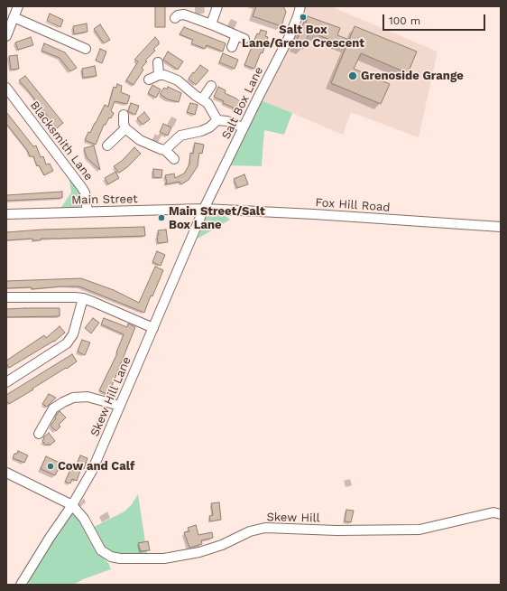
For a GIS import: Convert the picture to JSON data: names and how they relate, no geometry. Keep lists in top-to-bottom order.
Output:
{
  "streets": {
    "street": [
      "Salt Box Lane",
      "Blacksmith Lane",
      "Main Street",
      "Fox Hill Road",
      "Skew Hill Lane",
      "Skew Hill"
    ]
  },
  "crossings": [
    ["Salt Box Lane", "Main Street"],
    ["Salt Box Lane", "Fox Hill Road"],
    ["Salt Box Lane", "Skew Hill Lane"],
    ["Blacksmith Lane", "Main Street"],
    ["Main Street", "Fox Hill Road"],
    ["Main Street", "Skew Hill Lane"],
    ["Fox Hill Road", "Skew Hill Lane"],
    ["Skew Hill Lane", "Skew Hill"]
  ],
  "places": [
    "Salt Box Lane/Greno Crescent",
    "Grenoside Grange",
    "Main Street/Salt Box Lane",
    "Cow and Calf"
  ],
  "scale_bar": "100 m"
}
